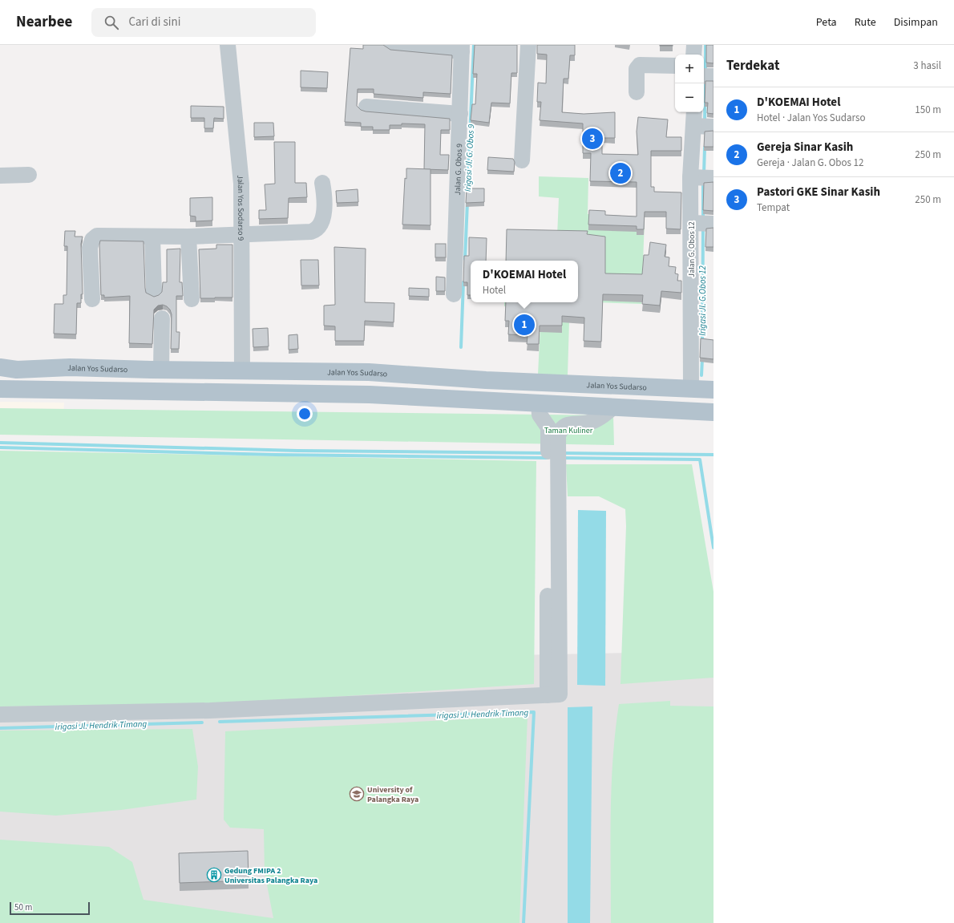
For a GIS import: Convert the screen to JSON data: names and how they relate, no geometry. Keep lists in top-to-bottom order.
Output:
{
  "streets": {
    "main road": ["Jalan Yos Sudarso"],
    "street": ["Jalan G. Obos 9", "Jalan Yos Sodarso 9", "Jalan G. Obos 12"]
  },
  "crossings": [
    ["Jalan Yos Sodarso 9", "Jalan Yos Sudarso"],
    ["Jalan G. Obos 12", "Jalan Yos Sudarso"]
  ],
  "water": ["Irigasi Jl. G. Obos 9", "Irigasi Jl. G.Obos 12", "irigasi Jl. Hendrik Timang"],
  "parks": ["Taman Kuliner"],
  "places": {
    "school or university": ["University of Palangka Raya"],
    "building": ["Gedung FMIPA 2 Universitas Palangka Raya"]
  },
  "scale_bar": "50 m",
  "page": {
    "header": "Nearbee",
    "search": "Cari di sini",
    "nav": ["Peta", "Rute", "Disimpan"],
    "heading": ["Terdekat", "3 hasil"],
    "map_buttons": ["+", "−"],
    "list": [
      {
        "mark": "1",
        "name": "D'KOEMAI Hotel",
        "note": "Hotel · Jalan Yos Sudarso",
        "value": "150 m"
      },
      {
        "mark": "2",
        "name": "Gereja Sinar Kasih",
        "note": "Gereja · Jalan G. Obos 12",
        "value": "250 m"
      },
      {
        "mark": "3",
        "name": "Pastori GKE Sinar Kasih",
        "note": "Tempat",
        "value": "250 m"
      }
    ],
    "pins": ["3", "2", "1"],
    "popup": ["D'KOEMAI Hotel", "Hotel"],
    "scale": "50 m"
  }
}
